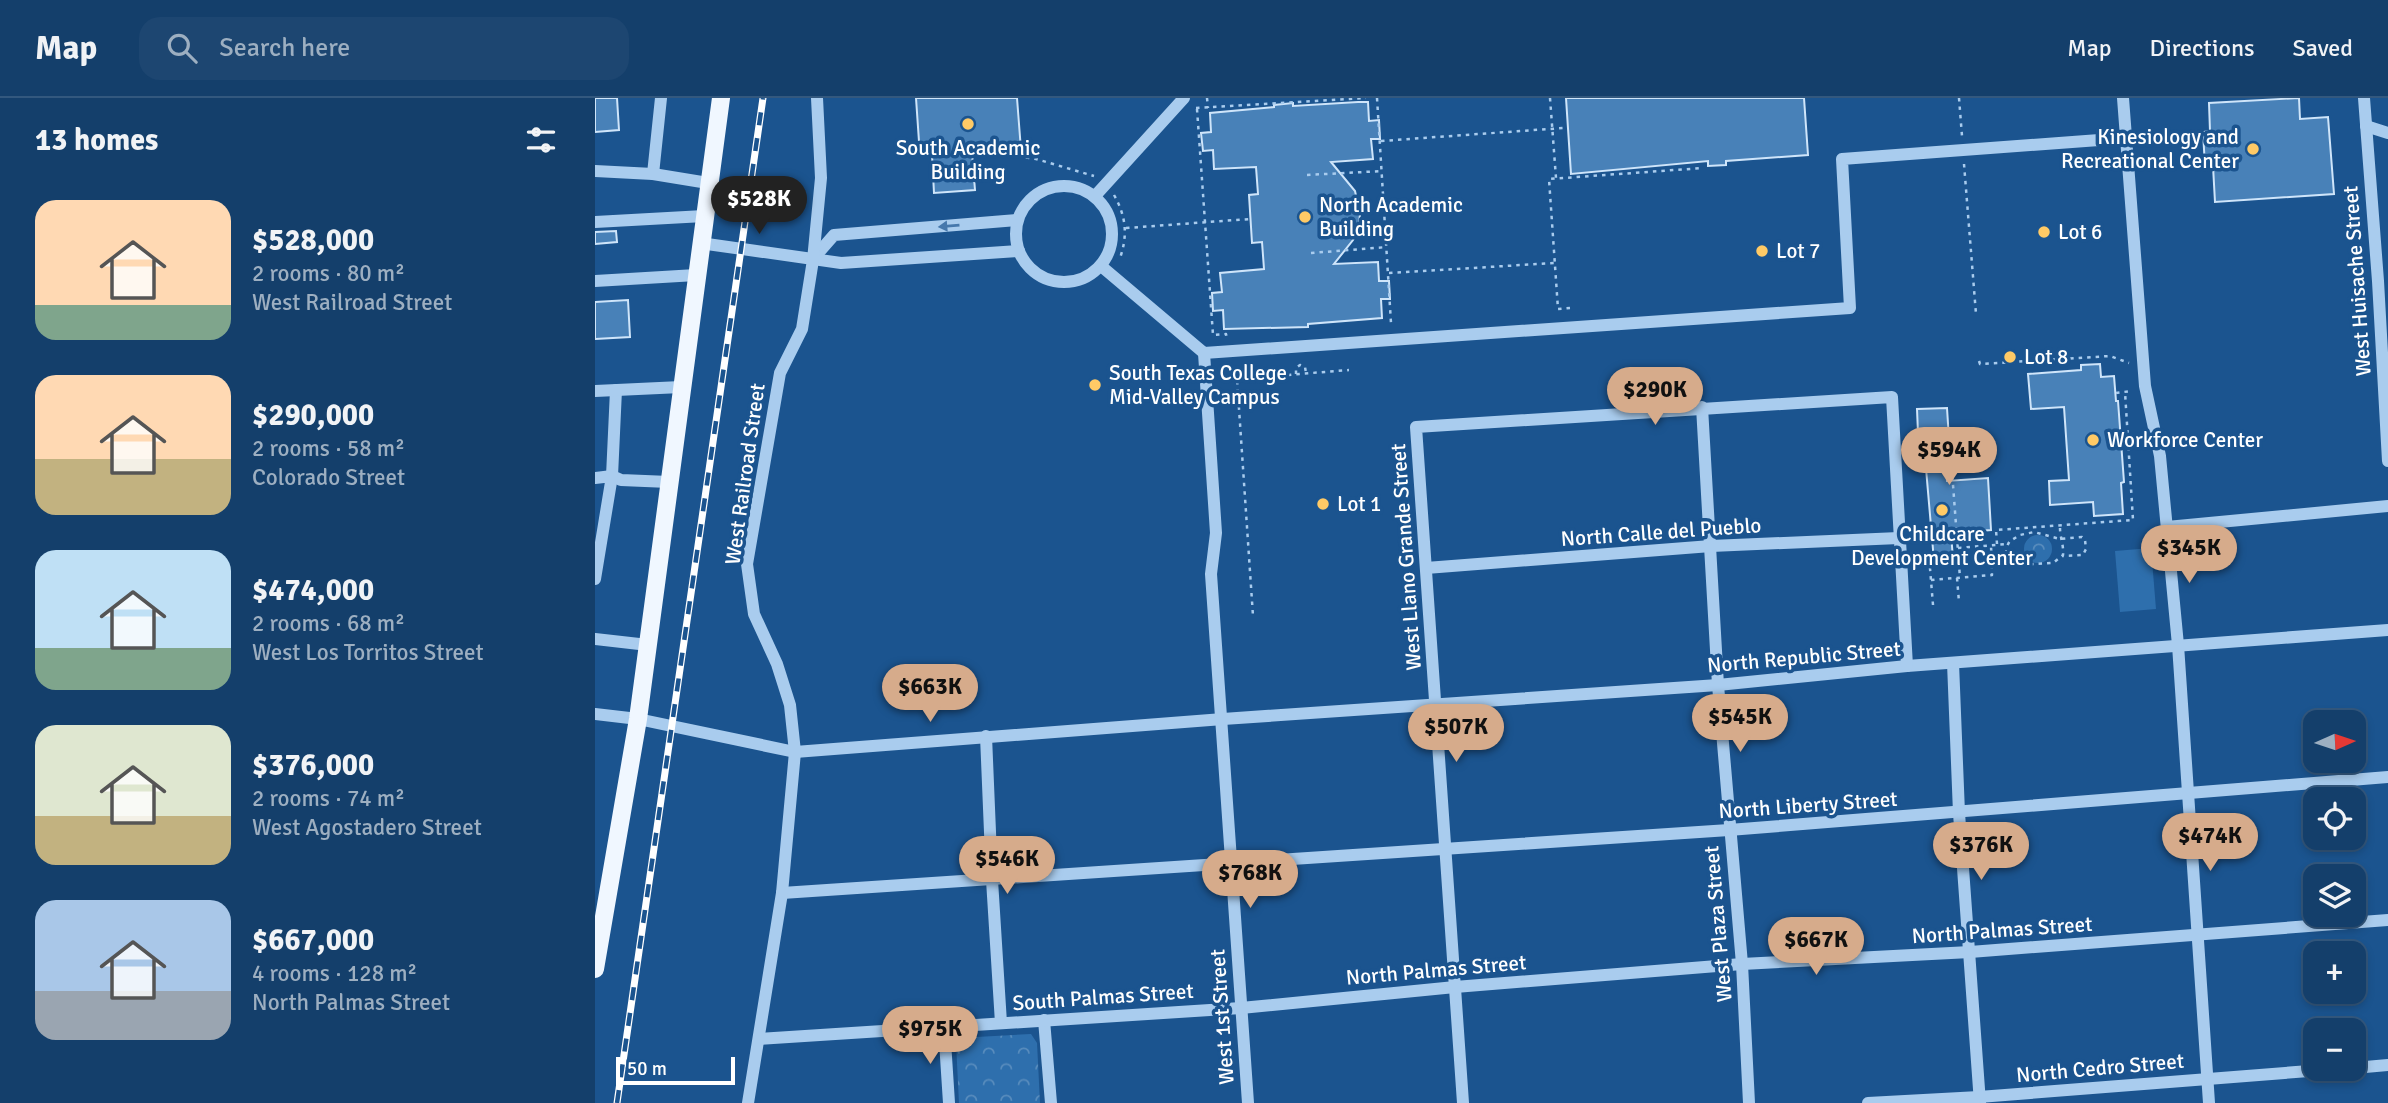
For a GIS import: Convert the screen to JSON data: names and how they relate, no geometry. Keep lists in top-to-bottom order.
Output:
{
  "streets": {
    "street": [
      "West Huisache Street",
      "West Railroad Street",
      "North Calle del Pueblo",
      "West Llano Grande Street",
      "North Republic Street",
      "North Liberty Street",
      "West Plaza Street",
      "North Palmas Street",
      "South Palmas Street",
      "West 1st Street",
      "North Cedro Street"
    ]
  },
  "crossings": [
    ["West Railroad Street", "North Republic Street"],
    ["West Railroad Street", "North Liberty Street"],
    ["West Railroad Street", "South Palmas Street"],
    ["North Calle del Pueblo", "West Llano Grande Street"],
    ["North Calle del Pueblo", "West Plaza Street"],
    ["West Llano Grande Street", "North Republic Street"],
    ["West Llano Grande Street", "North Liberty Street"],
    ["West Llano Grande Street", "West Plaza Street"],
    ["West Llano Grande Street", "North Palmas Street"],
    ["North Republic Street", "West Plaza Street"],
    ["North Republic Street", "West 1st Street"],
    ["North Liberty Street", "West Plaza Street"],
    ["North Liberty Street", "West 1st Street"],
    ["West Plaza Street", "North Palmas Street"],
    ["North Palmas Street", "South Palmas Street"],
    ["North Palmas Street", "West 1st Street"],
    ["South Palmas Street", "West 1st Street"]
  ],
  "places": [
    "South Academic Building",
    "Kinesiology and Recreational Center",
    "North Academic Building",
    "Lot 6",
    "Lot 7",
    "Lot 8",
    "South Texas College Mid-Valley Campus",
    "Workforce Center",
    "Lot 1",
    "Childcare Development Center"
  ],
  "scale_bar": "50 m",
  "north": "right",
  "page": {
    "header": "Map",
    "search": "Search here",
    "nav": ["Map", "Directions", "Saved"],
    "heading": "13 homes",
    "price": [
      "$528K",
      "$290K",
      "$594K",
      "$345K",
      "$663K",
      "$545K",
      "$507K",
      "$474K",
      "$376K",
      "$546K",
      "$768K",
      "$667K",
      "$975K"
    ],
    "list": [
      {
        "name": "$528,000",
        "note": "2 rooms · 80 m² · West Railroad Street"
      },
      {
        "name": "$290,000",
        "note": "2 rooms · 58 m² · Colorado Street"
      },
      {
        "name": "$474,000",
        "note": "2 rooms · 68 m² · West Los Torritos Street"
      },
      {
        "name": "$376,000",
        "note": "2 rooms · 74 m² · West Agostadero Street"
      },
      {
        "name": "$667,000",
        "note": "4 rooms · 128 m² · North Palmas Street"
      }
    ],
    "map_buttons": ["+", "−"],
    "scale": "50 m"
  }
}
